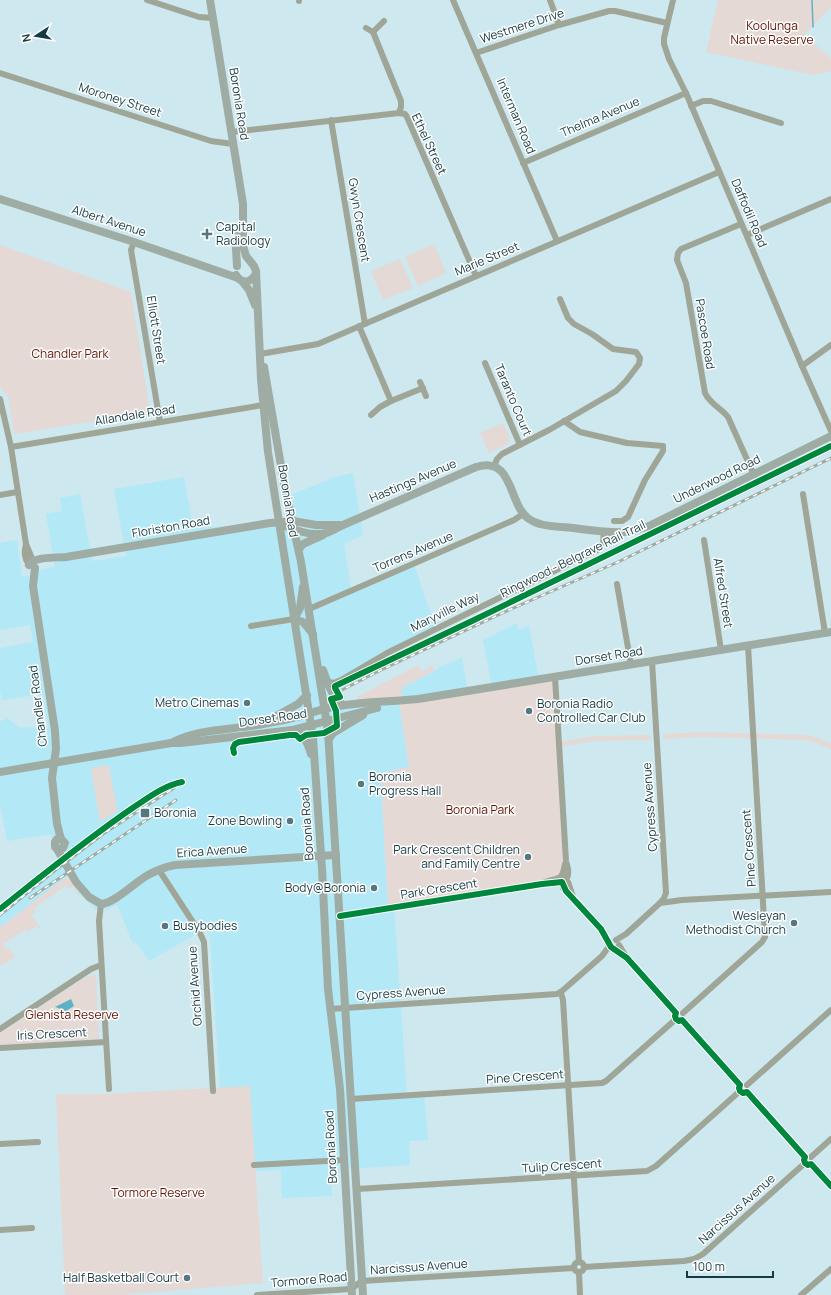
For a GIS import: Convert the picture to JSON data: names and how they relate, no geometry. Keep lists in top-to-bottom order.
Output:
{
  "streets": {
    "main road": [
      "Boronia Road",
      "Albert Avenue",
      "Underwood Road",
      "Hastings Avenue",
      "Floriston Road",
      "Dorset Road",
      "Chandler Road",
      "Erica Avenue"
    ],
    "street": [
      "Westmere Drive",
      "Moroney Street",
      "Interman Road",
      "Thelma Avenue",
      "Ethel Street",
      "Daffodil Road",
      "Gwyn Crescent",
      "Marie Street",
      "Elliott Street",
      "Pascoe Road",
      "Taranto Court",
      "Allandale Road",
      "Torrens Avenue",
      "Alfred Street",
      "Maryville Way",
      "Cypress Avenue",
      "Pine Crescent",
      "Park Crescent",
      "Orchid Avenue",
      "Iris Crescent",
      "Tulip Crescent",
      "Narcissus Avenue",
      "Tormore Road"
    ],
    "cycle path": ["Ringwood - Belgrave Rail Trail"]
  },
  "crossings": [
    ["Westmere Drive", "Interman Road"],
    ["Westmere Drive", "Daffodil Road"],
    ["Moroney Street", "Boronia Road"],
    ["Boronia Road", "Ethel Street"],
    ["Boronia Road", "Albert Avenue"],
    ["Boronia Road", "Marie Street"],
    ["Boronia Road", "Allandale Road"],
    ["Boronia Road", "Hastings Avenue"],
    ["Boronia Road", "Floriston Road"],
    ["Boronia Road", "Torrens Avenue"],
    ["Boronia Road", "Maryville Way"],
    ["Boronia Road", "Dorset Road"],
    ["Boronia Road", "Cypress Avenue"],
    ["Boronia Road", "Pine Crescent"],
    ["Boronia Road", "Erica Avenue"],
    ["Boronia Road", "Park Crescent"],
    ["Boronia Road", "Tulip Crescent"],
    ["Boronia Road", "Narcissus Avenue"],
    ["Boronia Road", "Tormore Road"],
    ["Interman Road", "Thelma Avenue"],
    ["Interman Road", "Marie Street"],
    ["Thelma Avenue", "Daffodil Road"],
    ["Ethel Street", "Gwyn Crescent"],
    ["Ethel Street", "Marie Street"],
    ["Daffodil Road", "Marie Street"],
    ["Daffodil Road", "Pascoe Road"],
    ["Gwyn Crescent", "Marie Street"],
    ["Albert Avenue", "Elliott Street"],
    ["Elliott Street", "Allandale Road"],
    ["Pascoe Road", "Underwood Road"],
    ["Allandale Road", "Chandler Road"],
    ["Underwood Road", "Maryville Way"],
    ["Hastings Avenue", "Floriston Road"],
    ["Floriston Road", "Chandler Road"],
    ["Alfred Street", "Dorset Road"],
    ["Dorset Road", "Chandler Road"],
    ["Dorset Road", "Cypress Avenue"],
    ["Dorset Road", "Pine Crescent"],
    ["Chandler Road", "Erica Avenue"],
    ["Erica Avenue", "Orchid Avenue"],
    ["Narcissus Avenue", "Tormore Road"]
  ],
  "parks": [
    "Koolunga Native Reserve",
    "Chandler Park",
    "Boronia Park",
    "Glenista Reserve",
    "Tormore Reserve"
  ],
  "places": {
    "health": ["Capital Radiology"],
    "other": [
      "Metro Cinemas",
      "Boronia Radio Controlled Car Club",
      "Boronia Progress Hall",
      "Zone Bowling",
      "Park Crescent Children and Family Centre",
      "Body@Boronia",
      "Wesleyan Methodist Church",
      "Busybodies",
      "Half Basketball Court"
    ],
    "transit": ["Boronia"]
  },
  "scale_bar": "100 m",
  "north": "left"
}
